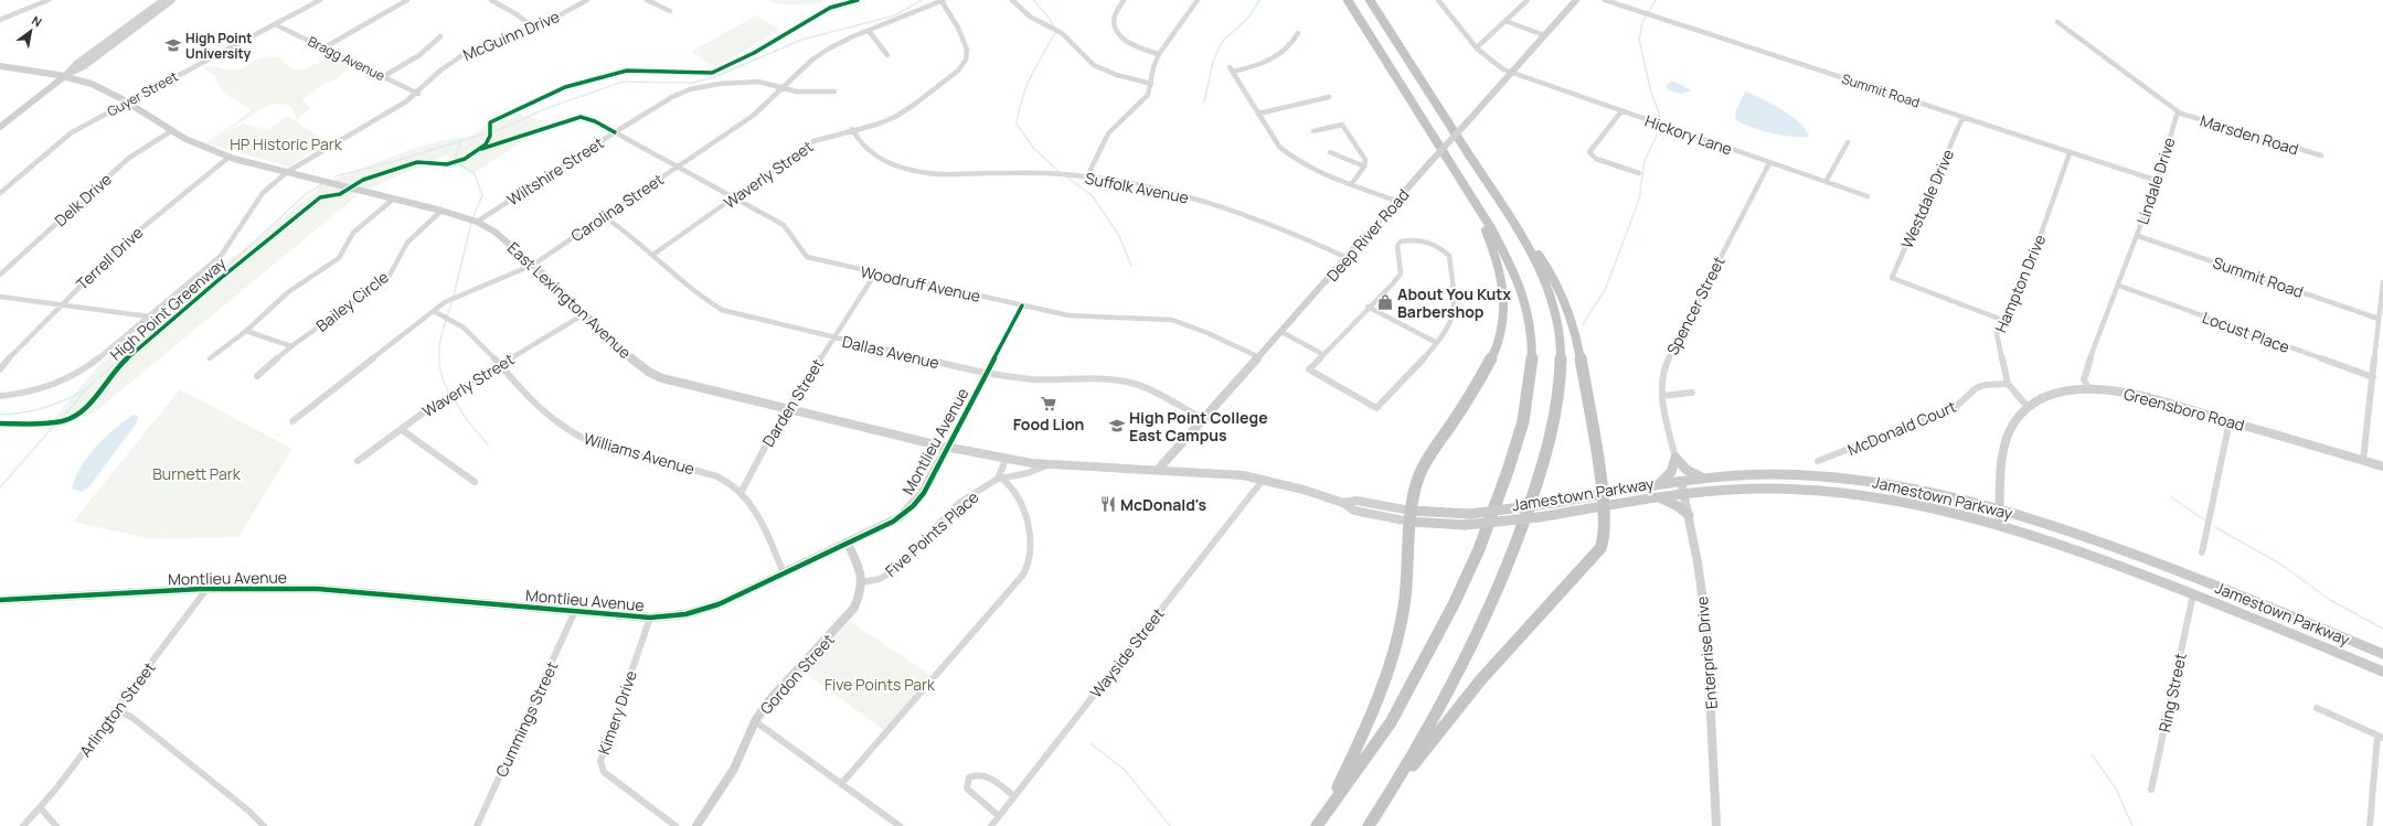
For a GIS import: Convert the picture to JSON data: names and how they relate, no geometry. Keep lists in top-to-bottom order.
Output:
{
  "streets": {
    "main road": [
      "Deep River Road",
      "East Lexington Avenue",
      "Greensboro Road",
      "Montlieu Avenue",
      "Jamestown Parkway",
      "Enterprise Drive",
      "Gordon Street"
    ],
    "street": [
      "McGuinn Drive",
      "Bragg Avenue",
      "Summit Road",
      "Guyer Street",
      "Hickory Lane",
      "Marsden Road",
      "Wiltshire Street",
      "Waverly Street",
      "Lindale Drive",
      "Suffolk Avenue",
      "Westdale Drive",
      "Delk Drive",
      "Carolina Street",
      "Terrell Drive",
      "Woodruff Avenue",
      "Hampton Drive",
      "Bailey Circle",
      "Spencer Street",
      "Locust Place",
      "Dallas Avenue",
      "Darden Street",
      "McDonald Court",
      "Williams Avenue",
      "Five Points Place",
      "Wayside Street",
      "Ring Street",
      "Arlington Street",
      "Kimery Drive",
      "Cummings Street"
    ],
    "cycle path": ["High Point Greenway"]
  },
  "crossings": [
    ["McGuinn Drive", "Bragg Avenue"],
    ["McGuinn Drive", "East Lexington Avenue"],
    ["Bragg Avenue", "Guyer Street"],
    ["Summit Road", "Lindale Drive"],
    ["Summit Road", "Westdale Drive"],
    ["Summit Road", "Hampton Drive"],
    ["Guyer Street", "East Lexington Avenue"],
    ["Hickory Lane", "Deep River Road"],
    ["Hickory Lane", "Spencer Street"],
    ["Marsden Road", "Lindale Drive"],
    ["Wiltshire Street", "Carolina Street"],
    ["Wiltshire Street", "Woodruff Avenue"],
    ["Wiltshire Street", "East Lexington Avenue"],
    ["Waverly Street", "Suffolk Avenue"],
    ["Waverly Street", "Carolina Street"],
    ["Waverly Street", "Woodruff Avenue"],
    ["Waverly Street", "East Lexington Avenue"],
    ["Waverly Street", "Dallas Avenue"],
    ["Waverly Street", "Williams Avenue"],
    ["Lindale Drive", "Locust Place"],
    ["Lindale Drive", "Greensboro Road"],
    ["Suffolk Avenue", "Deep River Road"],
    ["Westdale Drive", "Hampton Drive"],
    ["Delk Drive", "East Lexington Avenue"],
    ["Carolina Street", "Woodruff Avenue"],
    ["Carolina Street", "East Lexington Avenue"],
    ["Carolina Street", "Dallas Avenue"],
    ["Carolina Street", "Williams Avenue"],
    ["Deep River Road", "Woodruff Avenue"],
    ["Deep River Road", "East Lexington Avenue"],
    ["Deep River Road", "Dallas Avenue"],
    ["Deep River Road", "Jamestown Parkway"],
    ["Terrell Drive", "East Lexington Avenue"],
    ["Woodruff Avenue", "Darden Street"],
    ["Woodruff Avenue", "Montlieu Avenue"],
    ["Hampton Drive", "Greensboro Road"],
    ["Hampton Drive", "McDonald Court"],
    ["East Lexington Avenue", "Bailey Circle"],
    ["East Lexington Avenue", "Darden Street"],
    ["East Lexington Avenue", "Montlieu Avenue"],
    ["East Lexington Avenue", "Jamestown Parkway"],
    ["East Lexington Avenue", "Five Points Place"],
    ["Dallas Avenue", "Darden Street"],
    ["Dallas Avenue", "Montlieu Avenue"],
    ["Darden Street", "Williams Avenue"],
    ["Greensboro Road", "Jamestown Parkway"],
    ["Montlieu Avenue", "Williams Avenue"],
    ["Montlieu Avenue", "Gordon Street"],
    ["Montlieu Avenue", "Arlington Street"],
    ["Montlieu Avenue", "Kimery Drive"],
    ["Montlieu Avenue", "Cummings Street"],
    ["Jamestown Parkway", "Wayside Street"],
    ["Jamestown Parkway", "Enterprise Drive"],
    ["Jamestown Parkway", "Ring Street"],
    ["Five Points Place", "Gordon Street"]
  ],
  "parks": ["HP Historic Park", "Burnett Park", "Five Points Park"],
  "places": {
    "school or university": ["High Point University", "High Point College East Campus"],
    "shop": ["About You Kutx Barbershop"],
    "supermarket": ["Food Lion"],
    "restaurant": ["McDonald's"]
  },
  "north": "top right"
}
